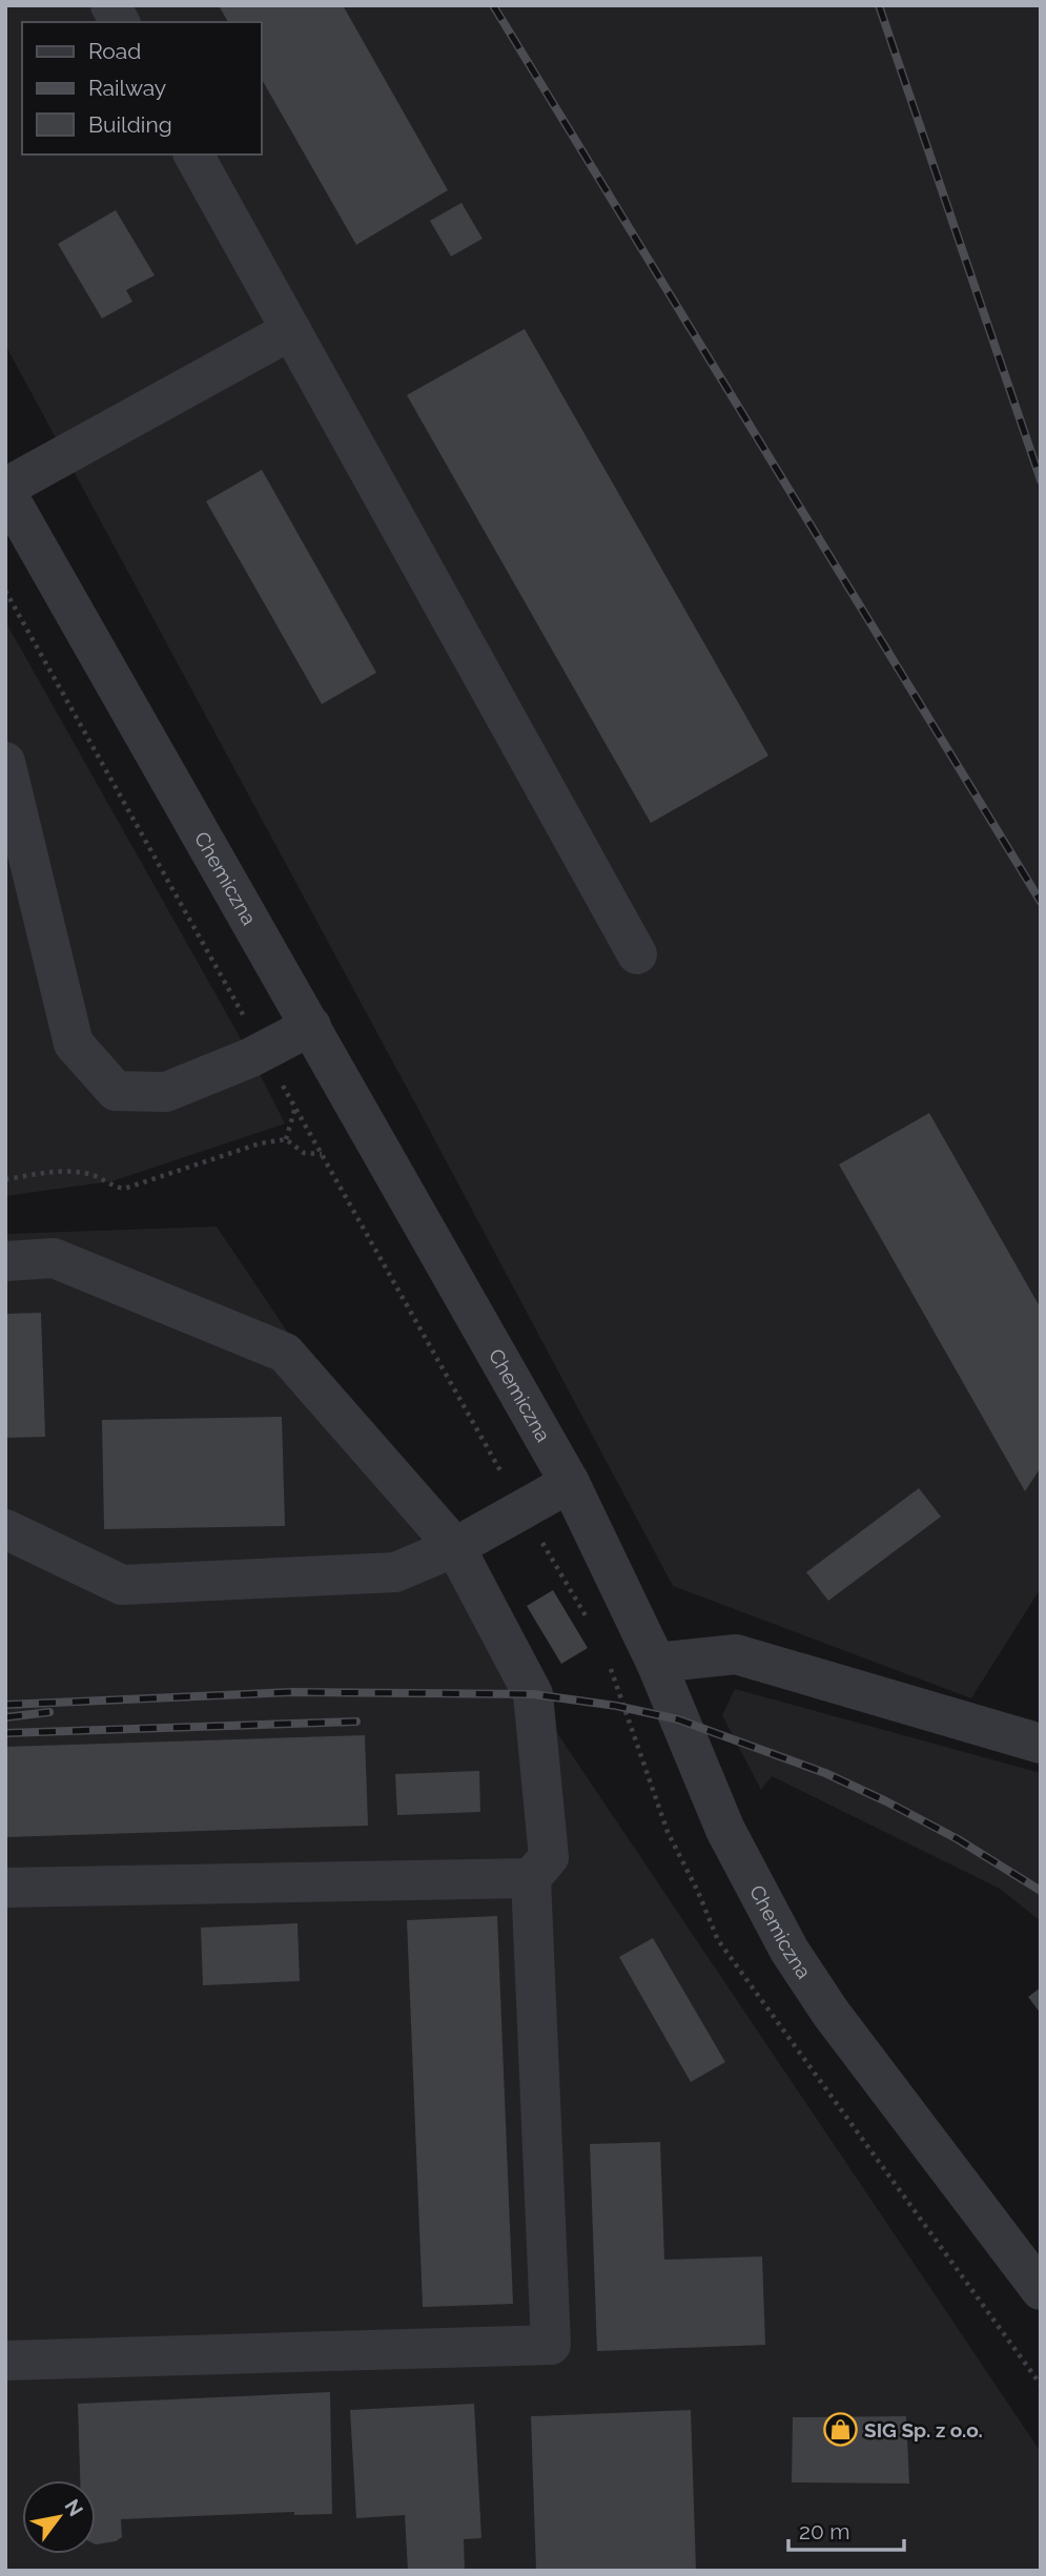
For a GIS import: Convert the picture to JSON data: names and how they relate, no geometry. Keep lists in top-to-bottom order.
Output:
{
  "streets": {
    "street": ["Chemiczna"]
  },
  "places": {
    "shop": ["SIG Sp. z o.o."]
  },
  "legend": ["Road", "Railway", "Building"],
  "scale_bar": "20 m",
  "north": "top right"
}
